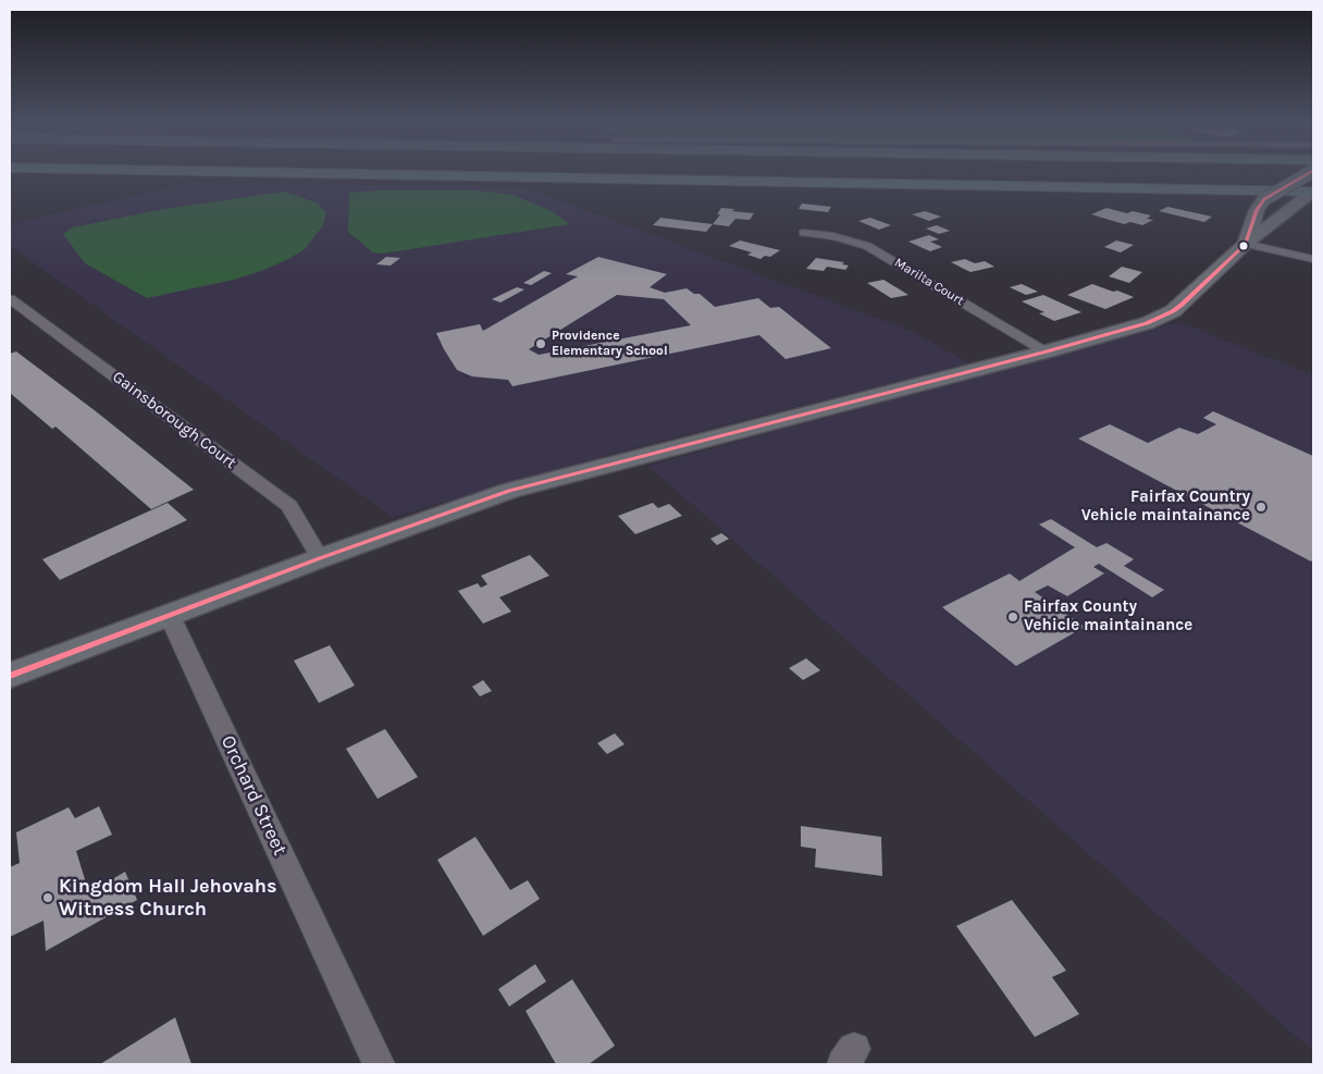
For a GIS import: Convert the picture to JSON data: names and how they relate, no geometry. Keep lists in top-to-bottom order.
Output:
{
  "streets": {
    "street": ["Marilta Court", "Gainsborough Court", "Orchard Street"]
  },
  "places": [
    "Providence Elementary School",
    "Fairfax Country Vehicle maintainance",
    "Fairfax County Vehicle maintainance",
    "Kingdom Hall Jehovahs Witness Church"
  ]
}
